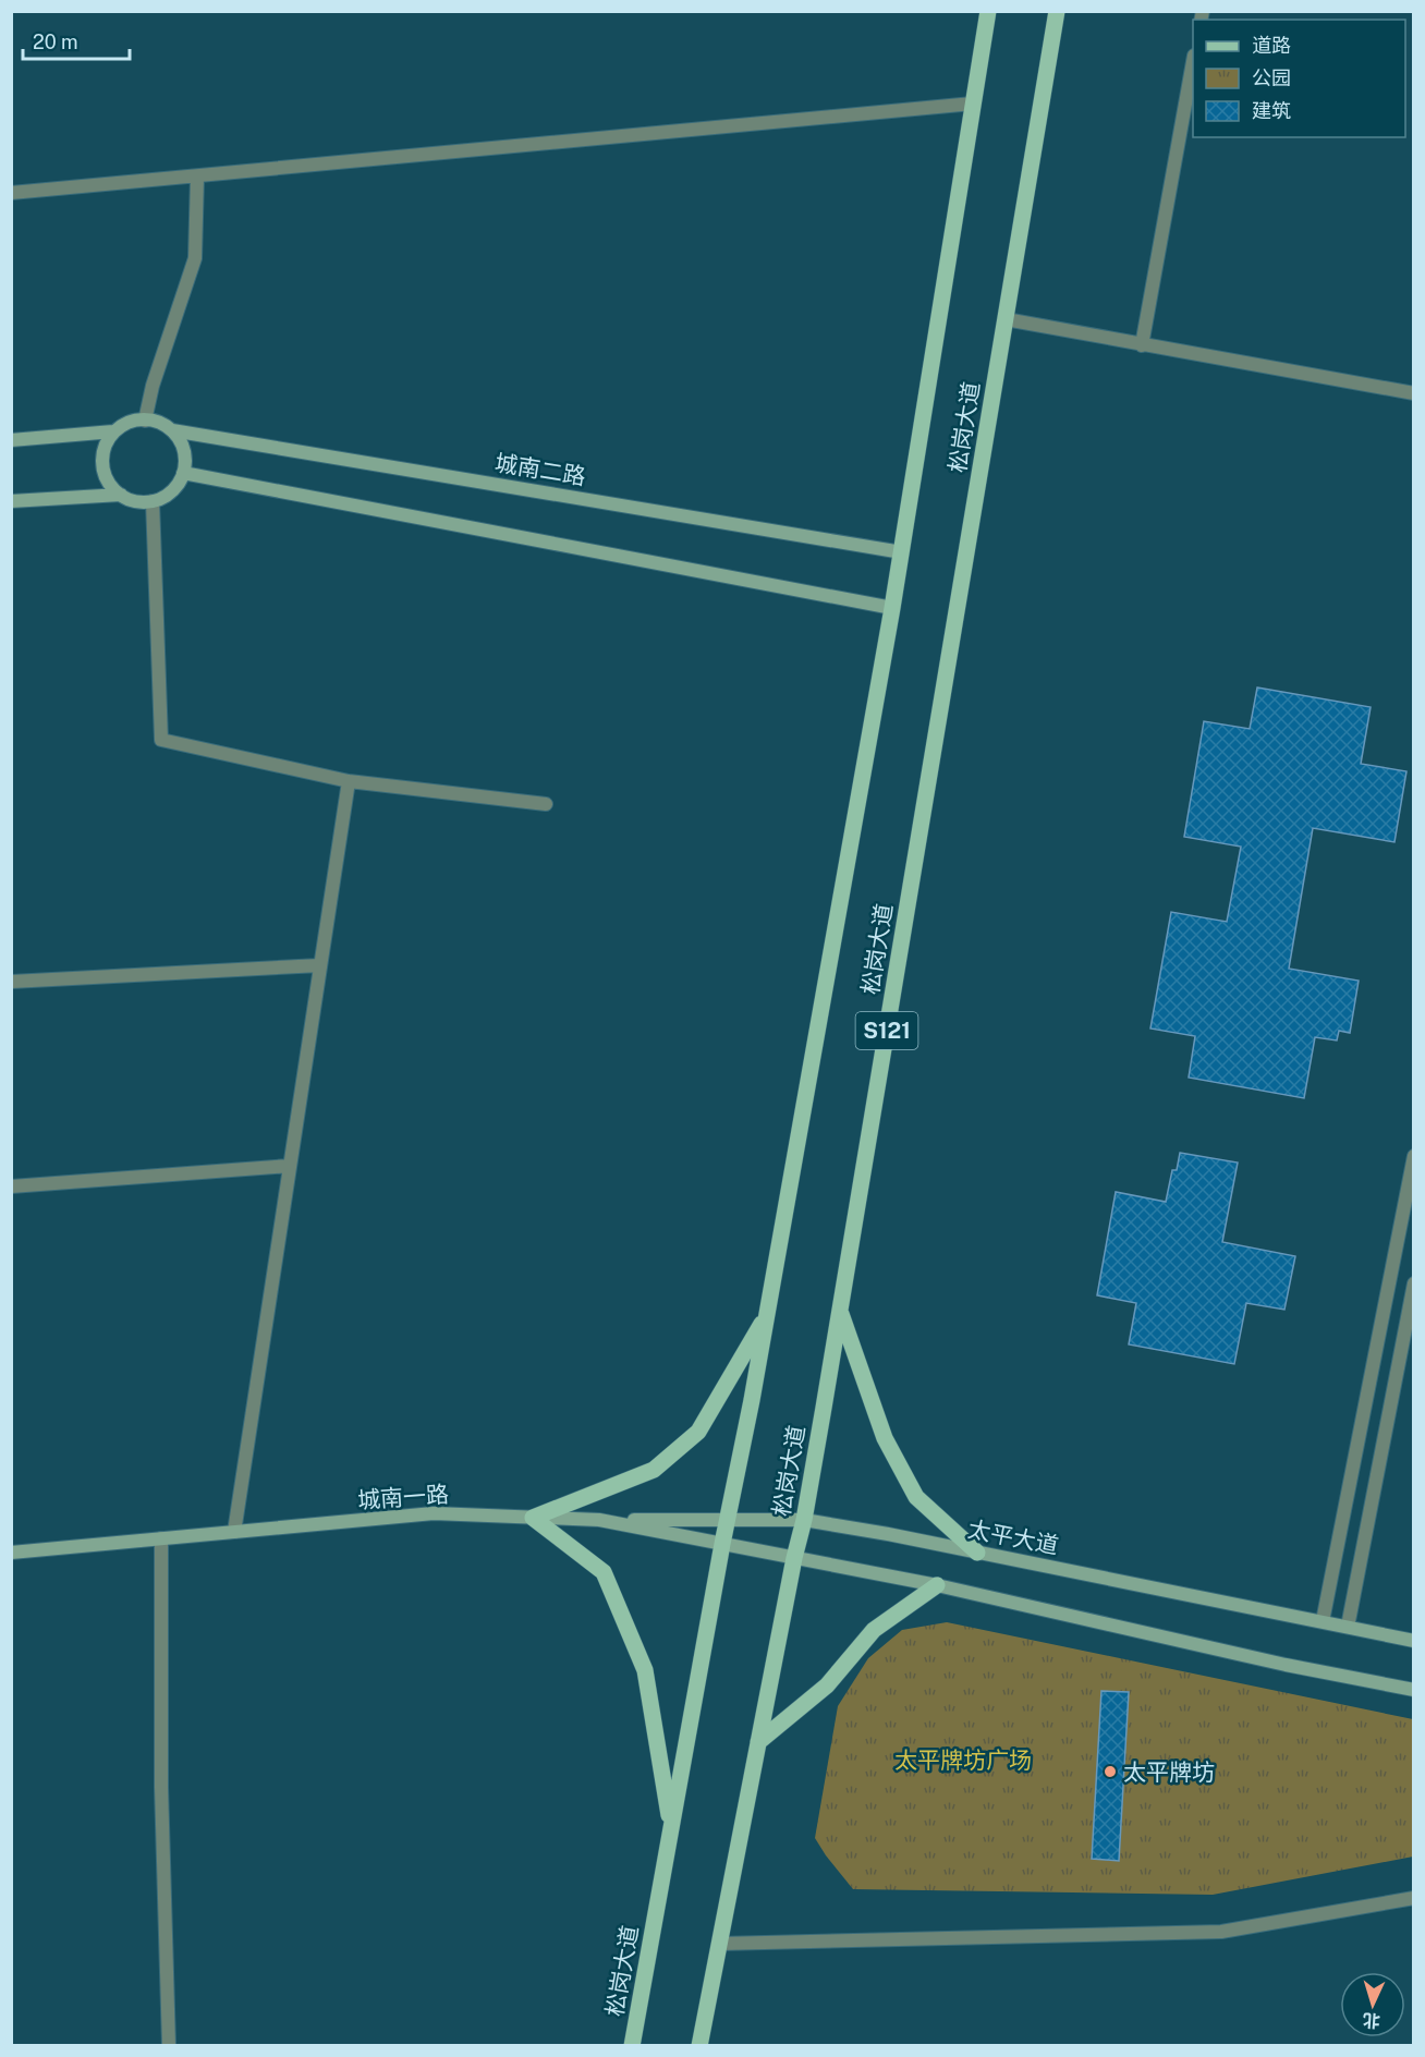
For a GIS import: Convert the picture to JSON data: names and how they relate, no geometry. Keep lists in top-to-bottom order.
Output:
{
  "streets": {
    "main road": ["松岗大道", "S121"],
    "street": ["城南二路", "城南一路", "太平大道"]
  },
  "crossings": [
    ["松岗大道", "城南二路"],
    ["松岗大道", "城南一路"],
    ["松岗大道", "太平大道"],
    ["城南一路", "太平大道"]
  ],
  "parks": ["太平牌坊广场"],
  "places": ["太平牌坊"],
  "legend": ["道路", "公园", "建筑"],
  "scale_bar": "20 m",
  "north": "bottom"
}
